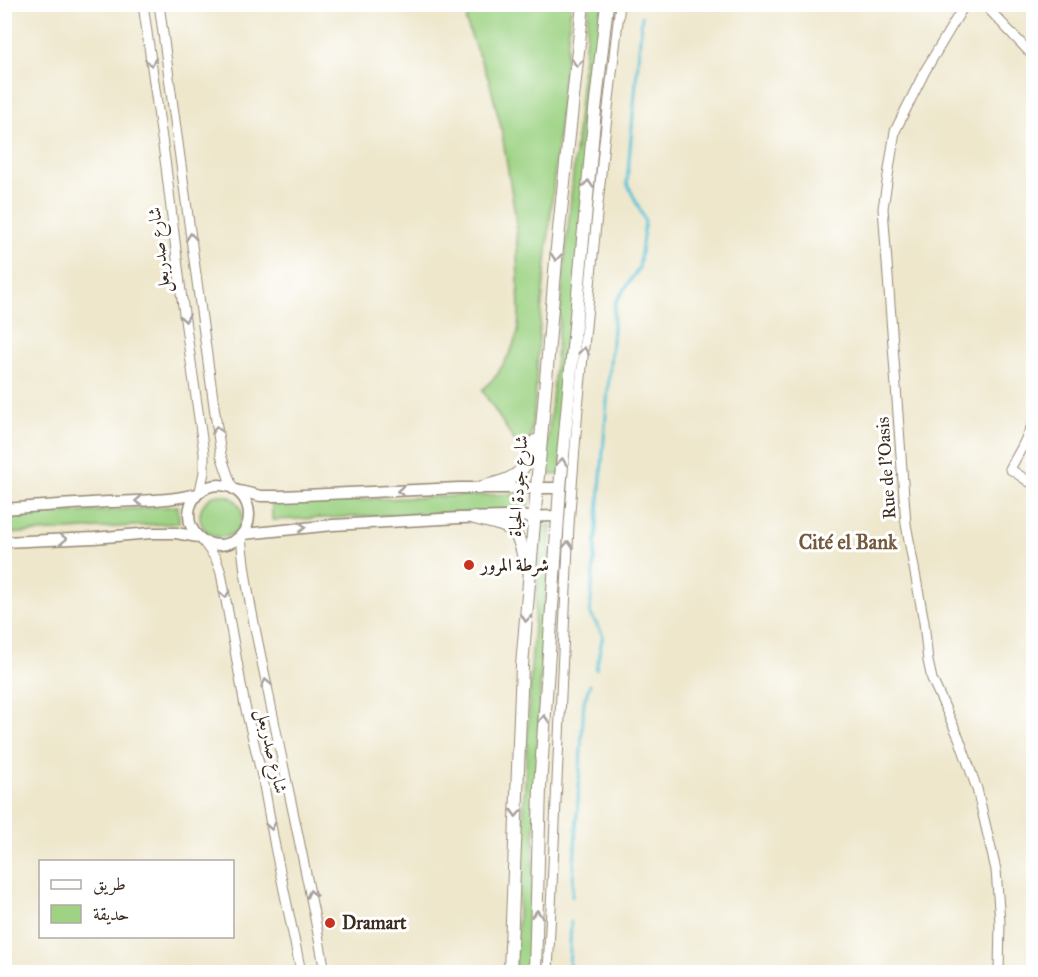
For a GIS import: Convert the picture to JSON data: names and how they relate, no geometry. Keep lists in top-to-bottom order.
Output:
{
  "streets": {
    "highway": ["شارع جودة الحياة"],
    "street": ["شارع صدربعل", "Rue de l'Oasis"]
  },
  "districts": ["Cité el Bank"],
  "places": ["شرطة المرور", "Dramart"],
  "legend": ["طريق", "حديقة"]
}
